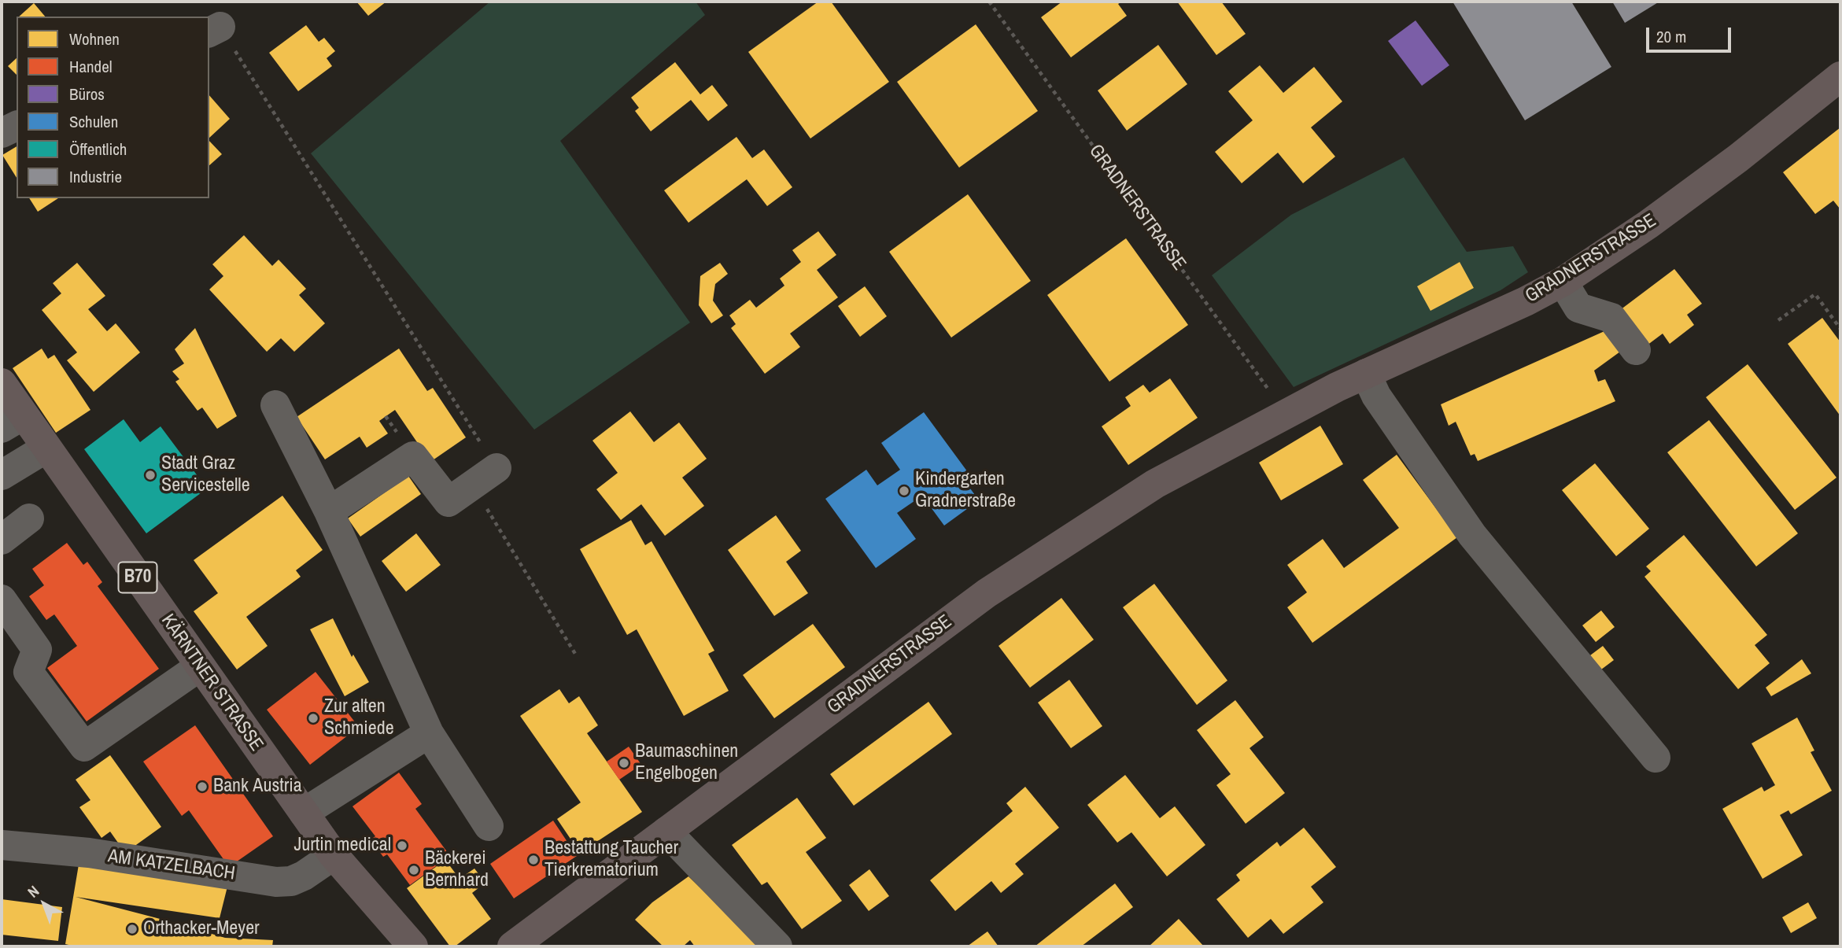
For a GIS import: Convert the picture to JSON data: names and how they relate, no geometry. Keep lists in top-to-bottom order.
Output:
{
  "streets": {
    "main road": ["GRADNERSTRASSE", "B70", "KÄRNTNER STRASSE"],
    "street": ["AM KATZELBACH"]
  },
  "crossings": [
    ["KÄRNTNER STRASSE", "AM KATZELBACH"]
  ],
  "places": [
    "Stadt Graz Servicestelle",
    "Kindergarten Gradnerstraße",
    "Zur alten Schmiede",
    "Baumaschinen Engelbogen",
    "Bank Austria",
    "Jurtin medical",
    "Bestattung Taucher Tierkrematorium",
    "Bäckerei Bernhard",
    "Orthacker-Meyer"
  ],
  "legend": [
    "Wohnen",
    "Handel",
    "Büros",
    "Schulen",
    "Öffentlich",
    "Industrie"
  ],
  "scale_bar": "20 m",
  "north": "top left"
}
